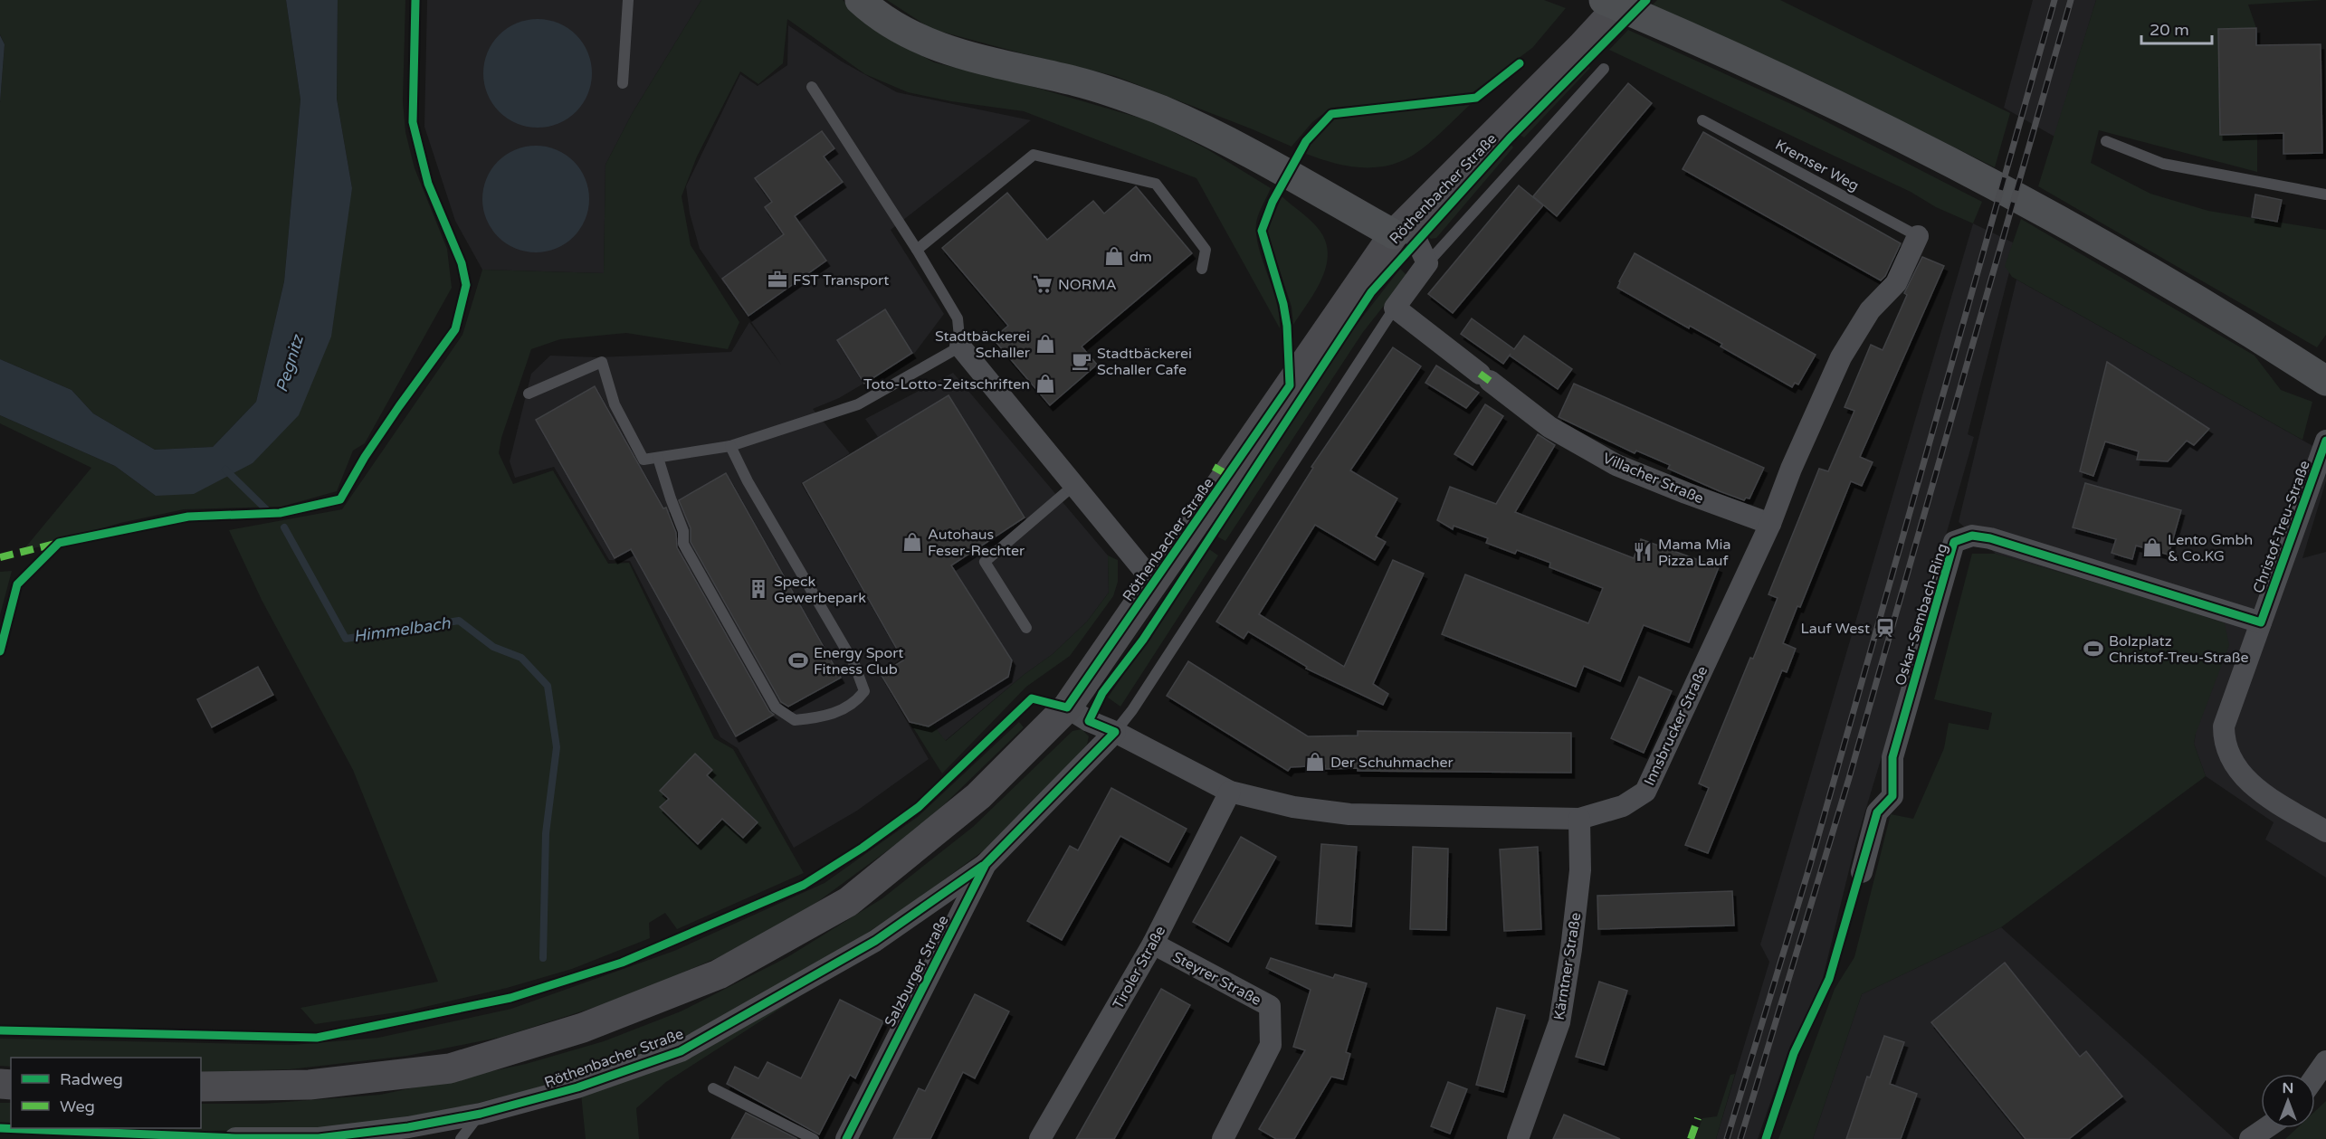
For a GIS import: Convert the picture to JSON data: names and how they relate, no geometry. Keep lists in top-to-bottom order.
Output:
{
  "streets": {
    "main road": ["Röthenbacher Straße"],
    "street": [
      "Villacher Straße",
      "Christof-Treu-Straße",
      "Oskar-Sembach-Ring",
      "Innsbrucker Straße",
      "Kärntner Straße",
      "Tiroler Straße",
      "Salzburger Straße",
      "Steyrer Straße"
    ],
    "lane": ["Kremser Weg"]
  },
  "crossings": [
    ["Kremser Weg", "Innsbrucker Straße"],
    ["Röthenbacher Straße", "Innsbrucker Straße"],
    ["Röthenbacher Straße", "Salzburger Straße"],
    ["Villacher Straße", "Innsbrucker Straße"],
    ["Christof-Treu-Straße", "Oskar-Sembach-Ring"],
    ["Innsbrucker Straße", "Kärntner Straße"],
    ["Innsbrucker Straße", "Tiroler Straße"],
    ["Innsbrucker Straße", "Salzburger Straße"],
    ["Tiroler Straße", "Steyrer Straße"]
  ],
  "water": ["Pegnitz", "Himmelbach"],
  "places": {
    "shop": [
      "dm",
      "Stadtbäckerei Schaller",
      "Toto-Lotto-Zeitschriften",
      "Autohaus Feser-Rechter",
      "Lento Gmbh & Co.KG",
      "Der Schuhmacher"
    ],
    "office": ["FST Transport"],
    "supermarket": ["NORMA"],
    "cafe": ["Stadtbäckerei Schaller Cafe"],
    "restaurant": ["Mama Mia Pizza Lauf"],
    "building": ["Speck Gewerbepark"],
    "station": ["Lauf West"],
    "sports": ["Bolzplatz Christof-Treu-Straße", "Energy Sport Fitness Club"]
  },
  "legend": ["Radweg", "Weg"],
  "scale_bar": "20 m",
  "north": "top"
}
